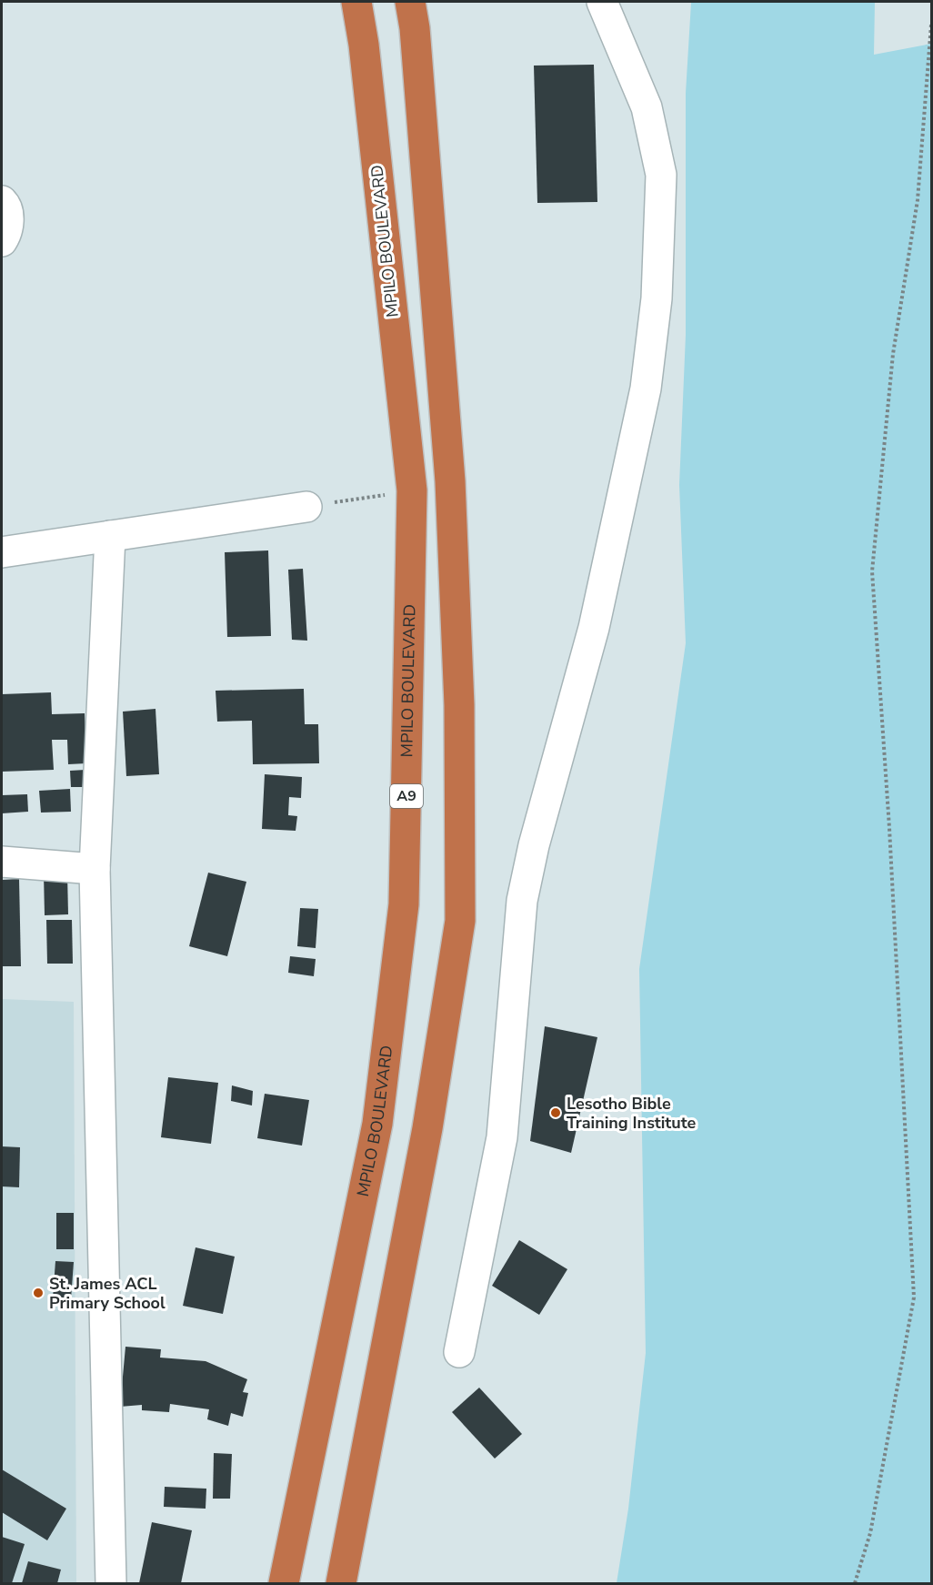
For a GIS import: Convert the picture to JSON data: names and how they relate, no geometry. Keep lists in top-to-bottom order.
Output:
{
  "streets": {
    "highway": ["MPILO BOULEVARD", "A9"]
  },
  "places": ["Lesotho Bible Training Institute", "St. James ACL Primary School"]
}
